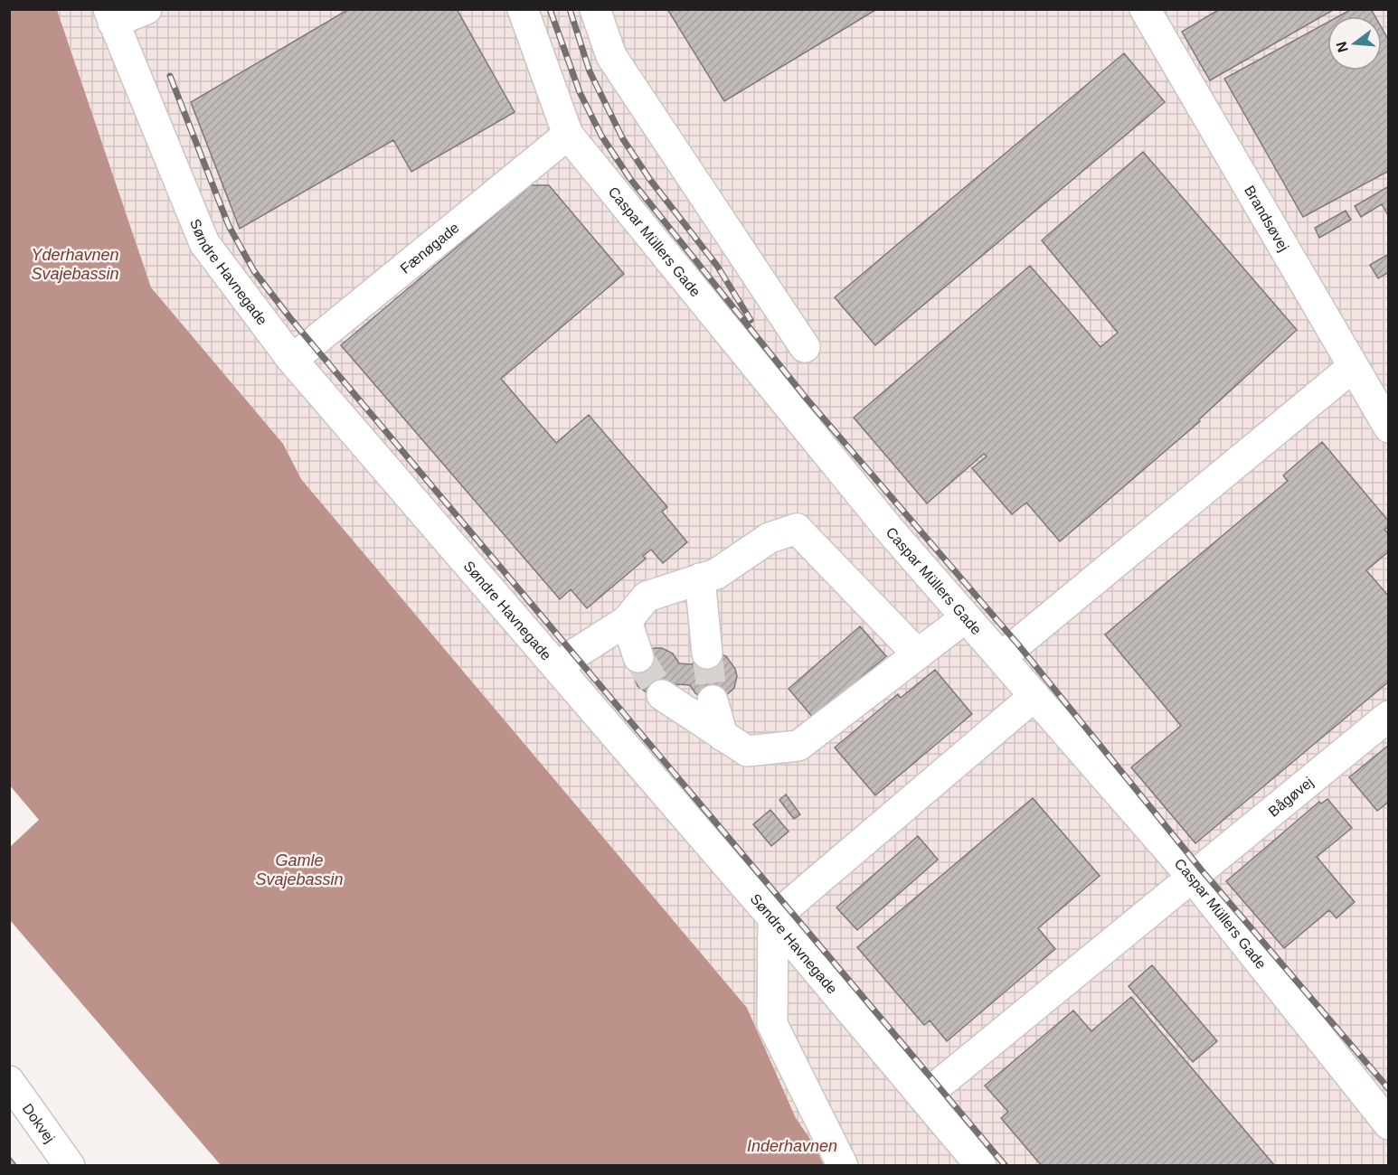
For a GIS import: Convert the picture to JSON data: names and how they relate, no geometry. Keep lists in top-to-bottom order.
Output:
{
  "streets": {
    "street": [
      "Brandsøvej",
      "Caspar Müllers Gade",
      "Fænøgade",
      "Søndre Havnegade",
      "Bågøvej",
      "Dokvej"
    ]
  },
  "crossings": [
    ["Caspar Müllers Gade", "Fænøgade"],
    ["Caspar Müllers Gade", "Bågøvej"],
    ["Fænøgade", "Søndre Havnegade"],
    ["Søndre Havnegade", "Bågøvej"]
  ],
  "water": ["Yderhavnen Svajebassin", "Gamle Svajebassin", "Inderhavnen"],
  "north": "left"
}
